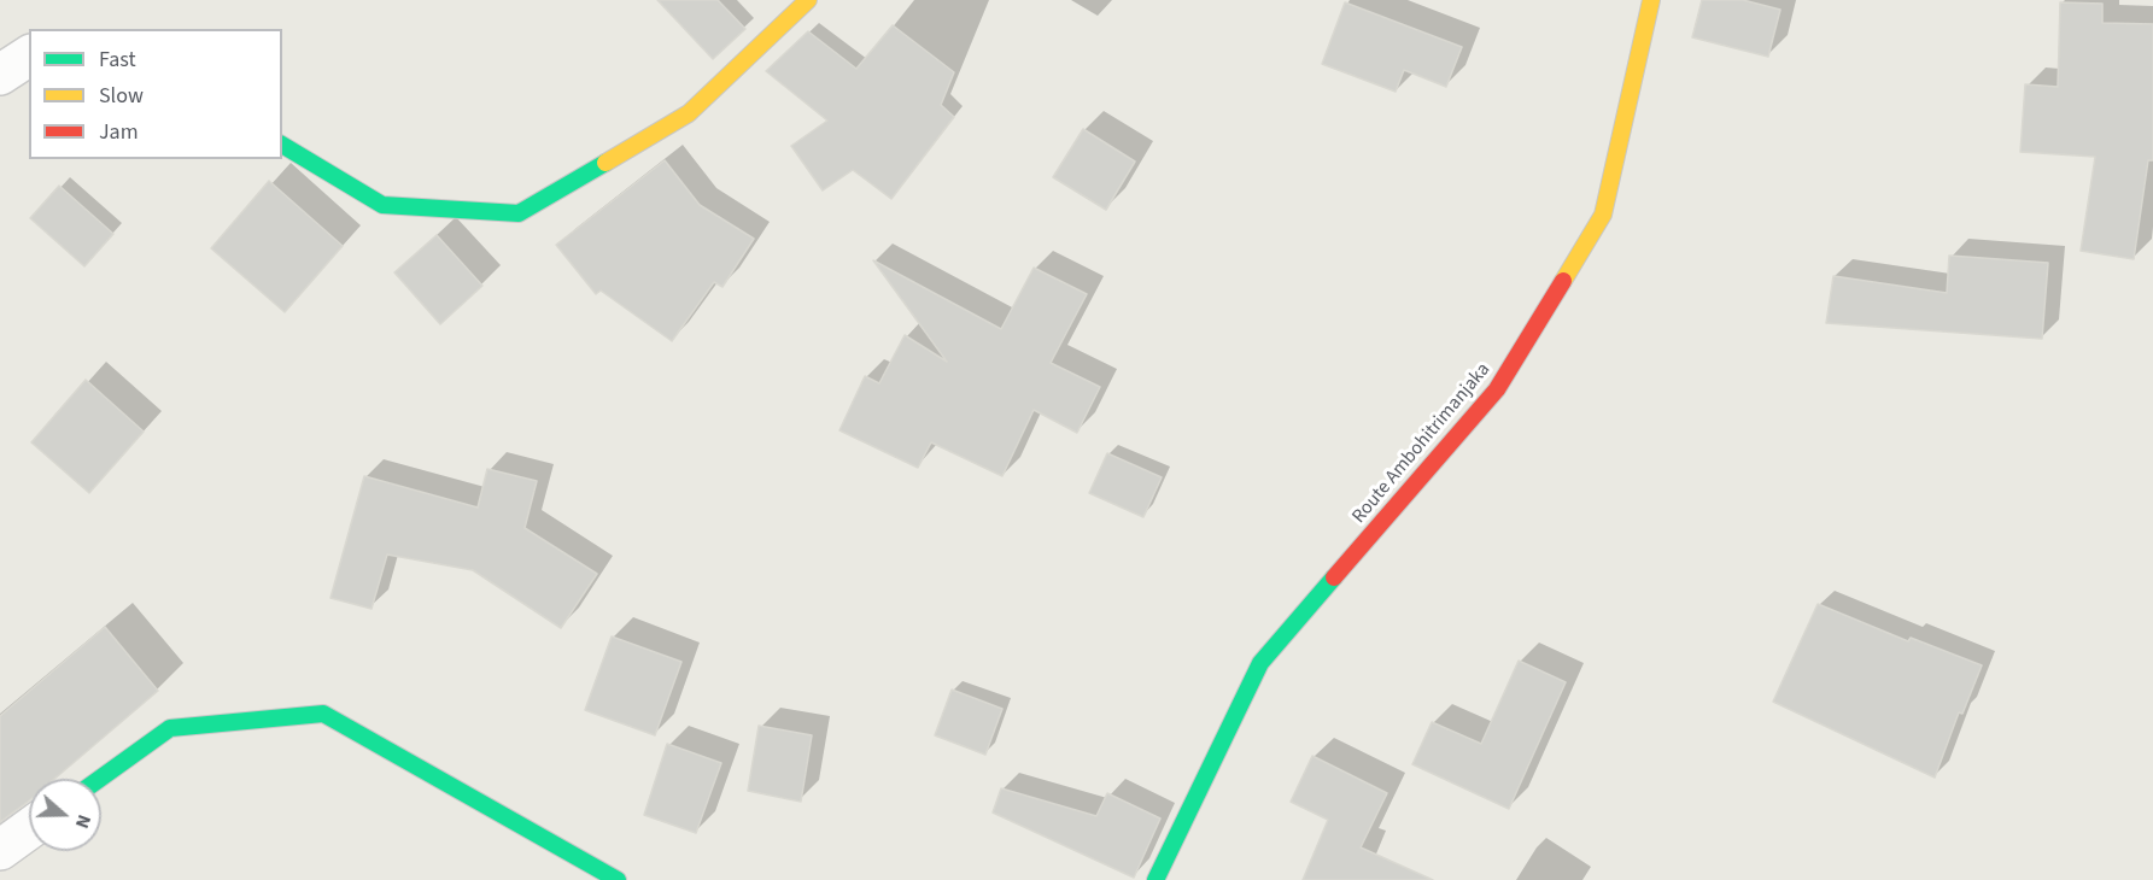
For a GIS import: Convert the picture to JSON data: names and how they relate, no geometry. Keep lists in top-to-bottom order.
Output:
{
  "streets": {
    "street": ["Route Ambohitrimanjaka"]
  },
  "legend": ["Fast", "Slow", "Jam"],
  "north": "right"
}
